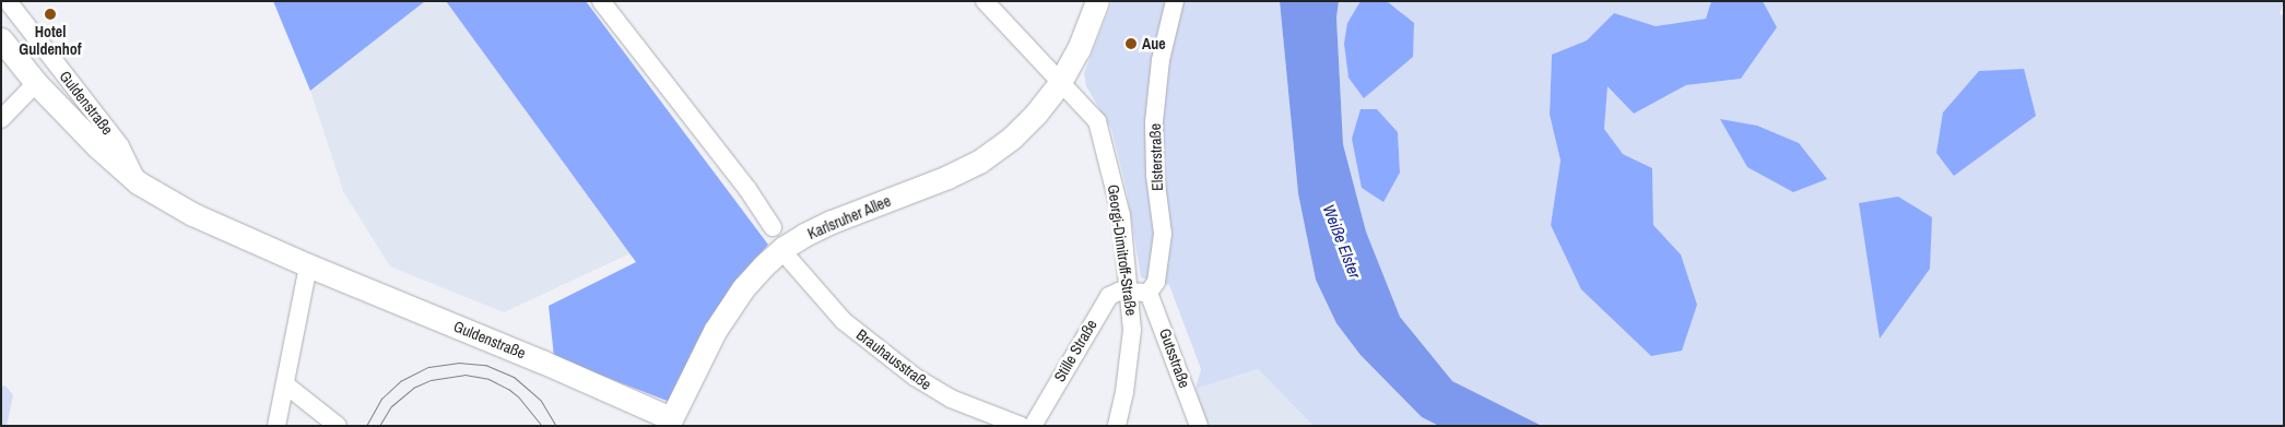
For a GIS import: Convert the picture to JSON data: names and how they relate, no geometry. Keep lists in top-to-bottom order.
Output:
{
  "streets": {
    "street": [
      "Guldenstraße",
      "Elsterstraße",
      "Karlsruher Allee",
      "Georgi-Dimitroff-Straße",
      "Stille Straße",
      "Gutsstraße",
      "Brauhausstraße"
    ]
  },
  "crossings": [
    ["Guldenstraße", "Karlsruher Allee"],
    ["Elsterstraße", "Gutsstraße"],
    ["Karlsruher Allee", "Georgi-Dimitroff-Straße"],
    ["Georgi-Dimitroff-Straße", "Stille Straße"]
  ],
  "water": ["Weiße Elster"],
  "places": ["Hotel Guldenhof", "Aue"]
}
